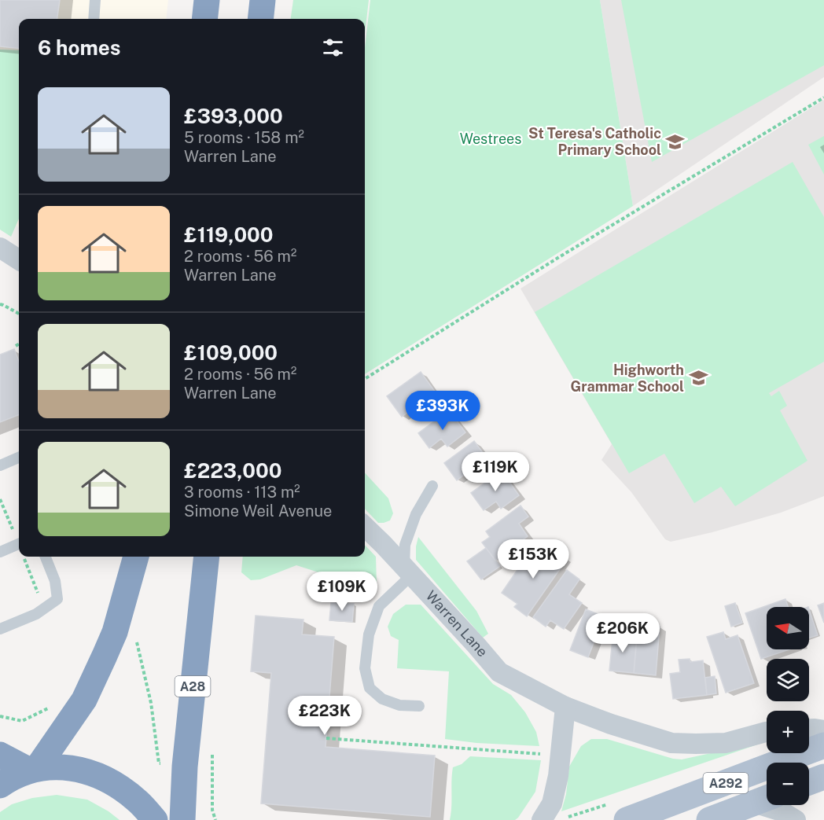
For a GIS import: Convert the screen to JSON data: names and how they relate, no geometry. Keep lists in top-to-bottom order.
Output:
{
  "streets": {
    "highway": ["A28"],
    "main road": ["A292"],
    "street": ["Warren Lane"]
  },
  "parks": ["Westrees"],
  "places": {
    "school or university": ["St Teresa's Catholic Primary School", "Highworth Grammar School"]
  },
  "north": "left",
  "page": {
    "heading": "6 homes",
    "list": [
      {
        "name": "£393,000",
        "note": "5 rooms · 158 m² · Warren Lane"
      },
      {
        "name": "£119,000",
        "note": "2 rooms · 56 m² · Warren Lane"
      },
      {
        "name": "£109,000",
        "note": "2 rooms · 56 m² · Warren Lane"
      },
      {
        "name": "£223,000",
        "note": "3 rooms · 113 m² · Simone Weil Avenue"
      }
    ],
    "price": [
      "£393K",
      "£119K",
      "£153K",
      "£109K",
      "£206K",
      "£223K"
    ],
    "map_buttons": ["+", "−"]
  }
}
